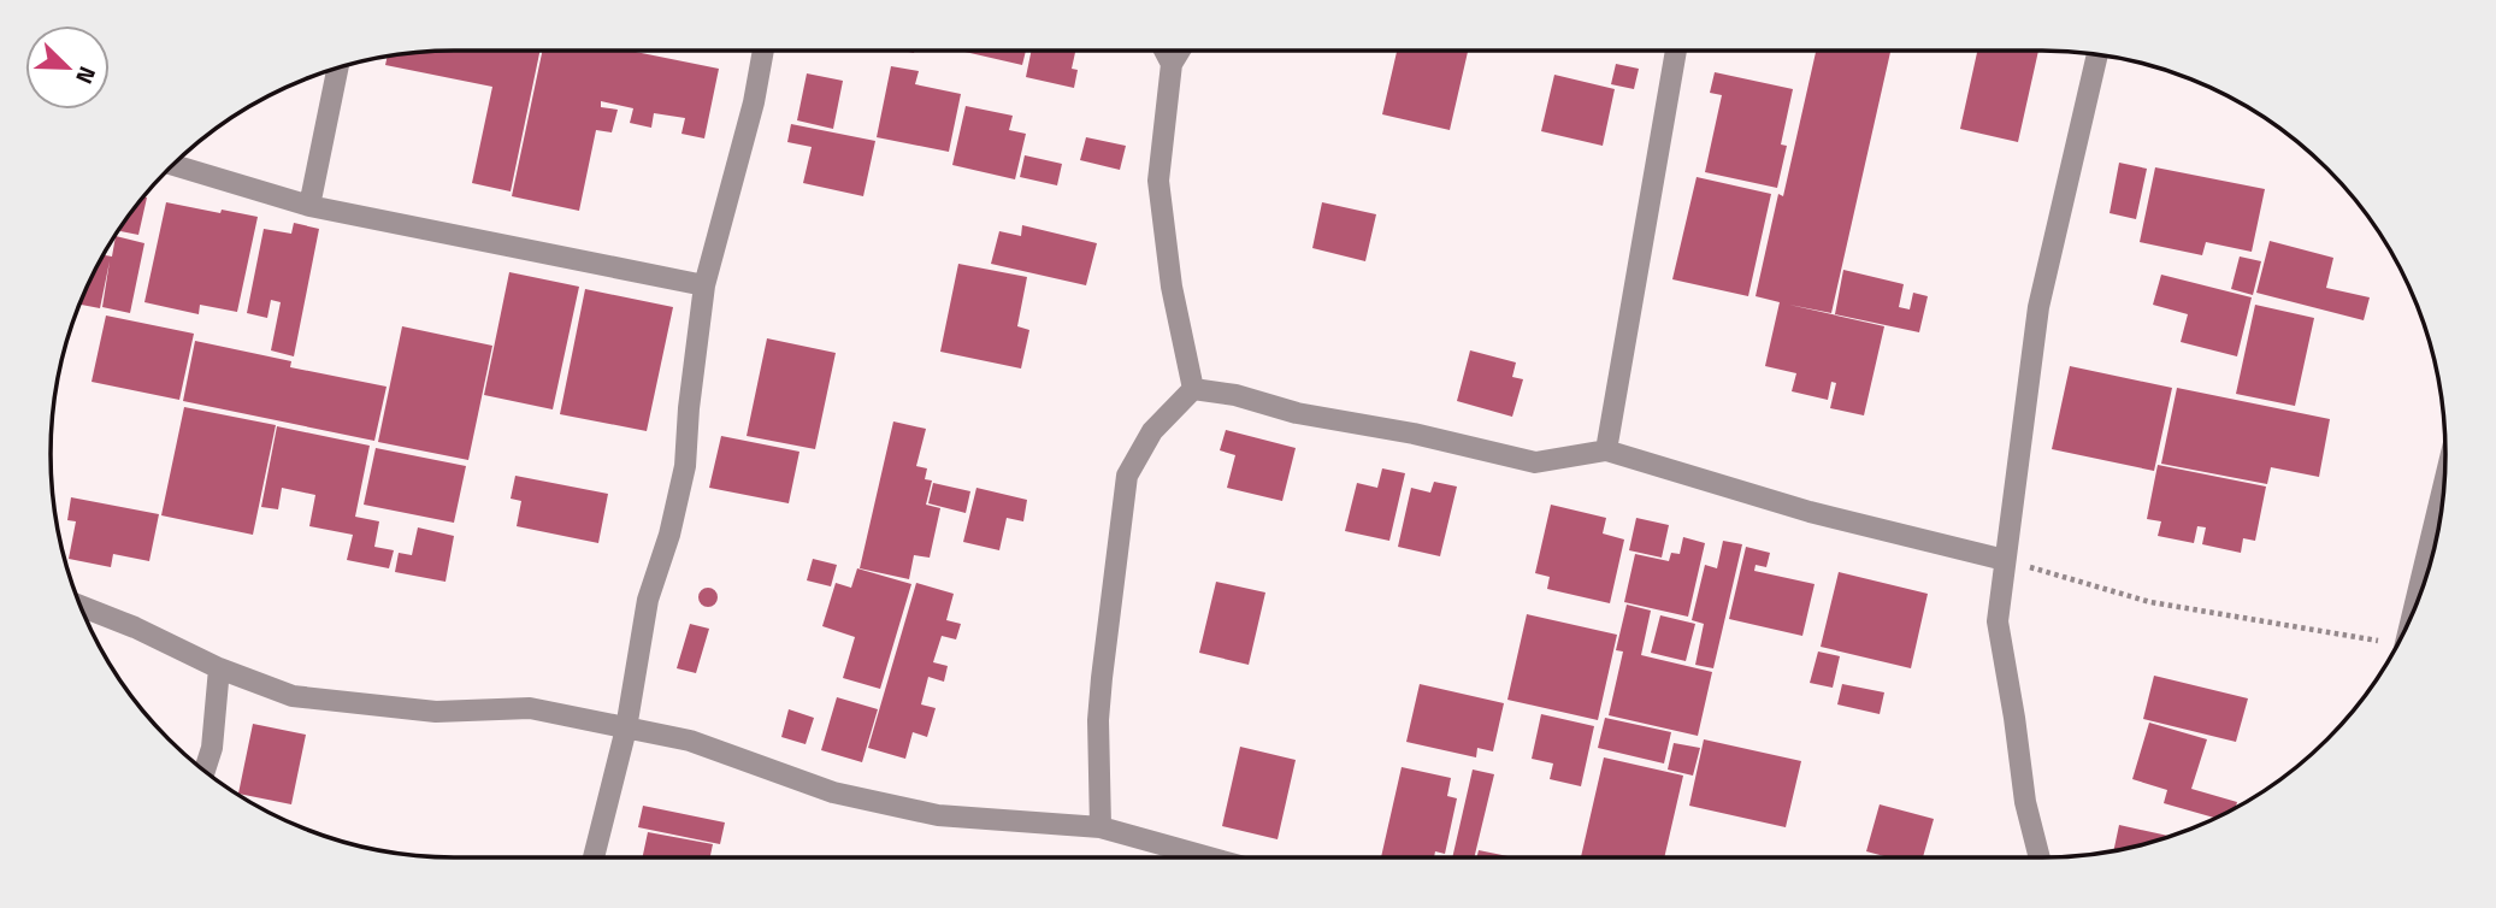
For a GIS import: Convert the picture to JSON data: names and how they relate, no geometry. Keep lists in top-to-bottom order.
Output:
{
  "north": "bottom right"
}
